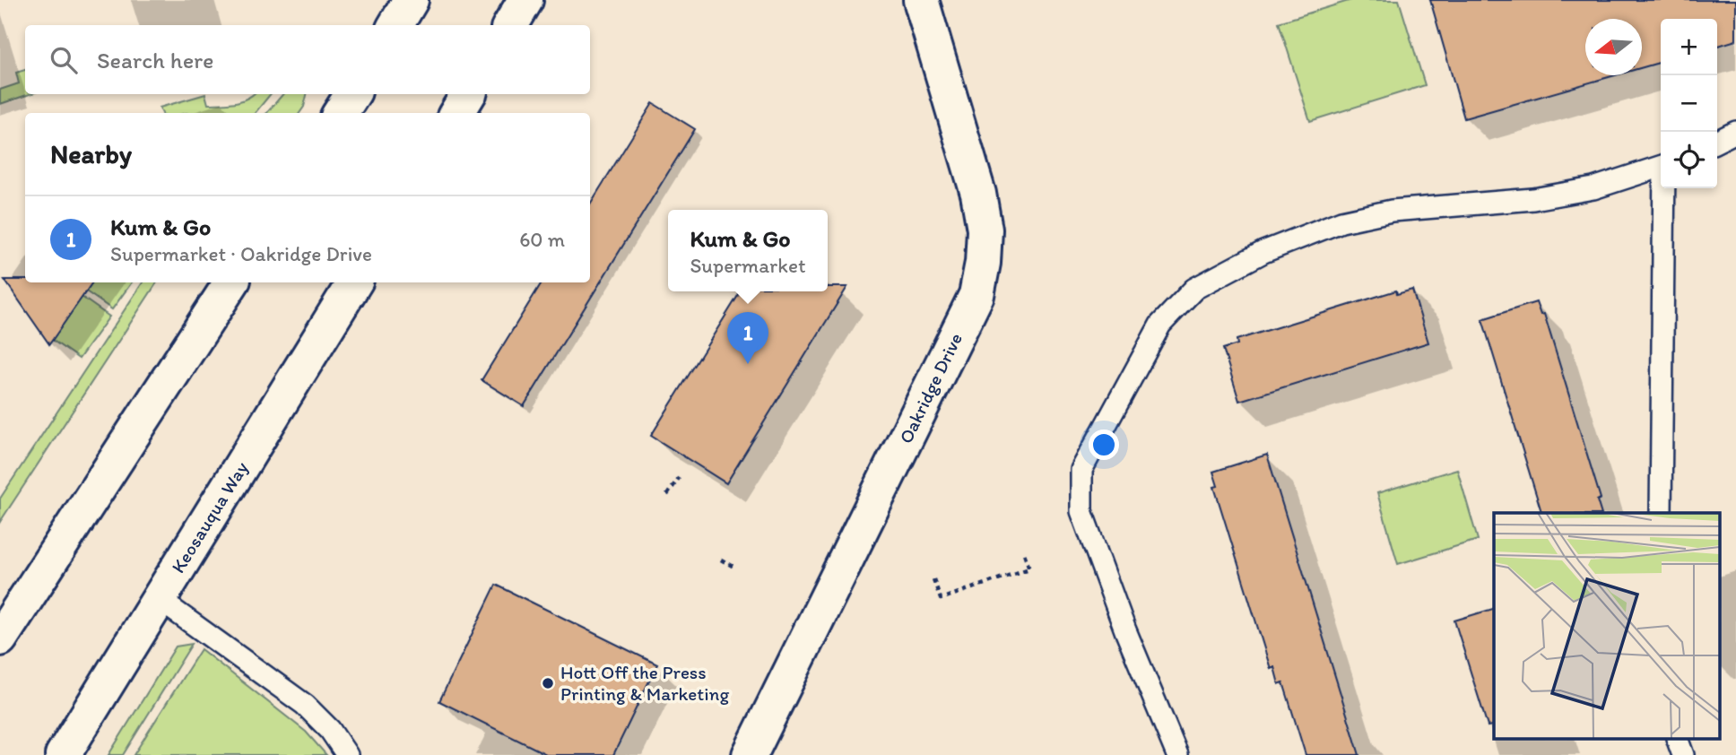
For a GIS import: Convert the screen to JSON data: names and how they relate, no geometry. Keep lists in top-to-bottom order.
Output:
{
  "streets": {
    "main road": ["Oakridge Drive", "Keosauqua Way"]
  },
  "places": ["Hott Off the Press Printing & Marketing"],
  "north": "left",
  "page": {
    "map_buttons": ["+", "−"],
    "search": "Search here",
    "heading": "Nearby",
    "list": [
      {
        "mark": "1",
        "name": "Kum & Go",
        "note": "Supermarket · Oakridge Drive",
        "value": "60 m"
      }
    ],
    "popup": ["Kum & Go", "Supermarket"],
    "pins": "1"
  }
}
